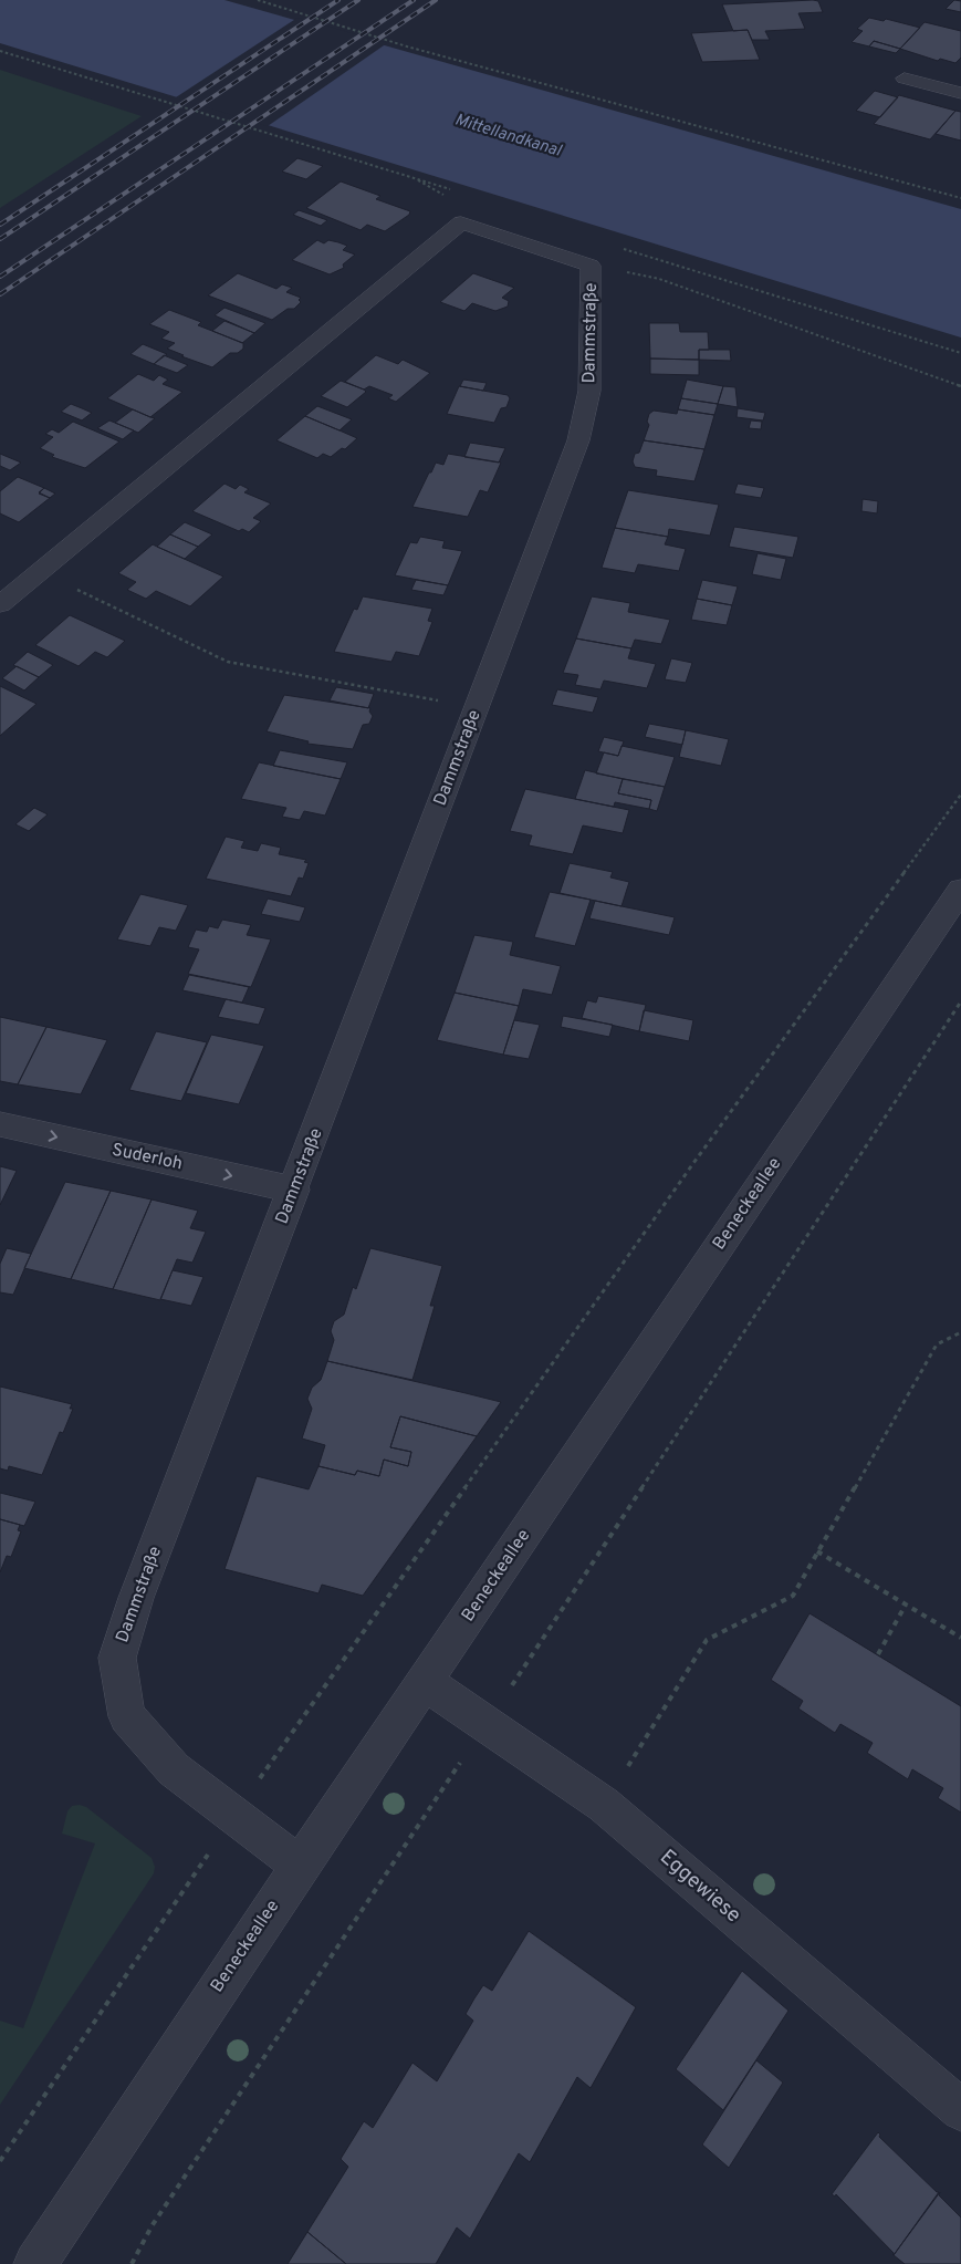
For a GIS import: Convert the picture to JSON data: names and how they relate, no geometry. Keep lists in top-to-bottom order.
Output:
{
  "streets": {
    "street": [
      "Dammstraße",
      "Suderloh",
      "Beneckeallee",
      "Eggewiese"
    ]
  },
  "crossings": [
    ["Dammstraße", "Suderloh"],
    ["Dammstraße", "Beneckeallee"],
    ["Beneckeallee", "Eggewiese"]
  ],
  "one_way": ["Suderloh"],
  "water": ["Mittellandkanal"]
}
